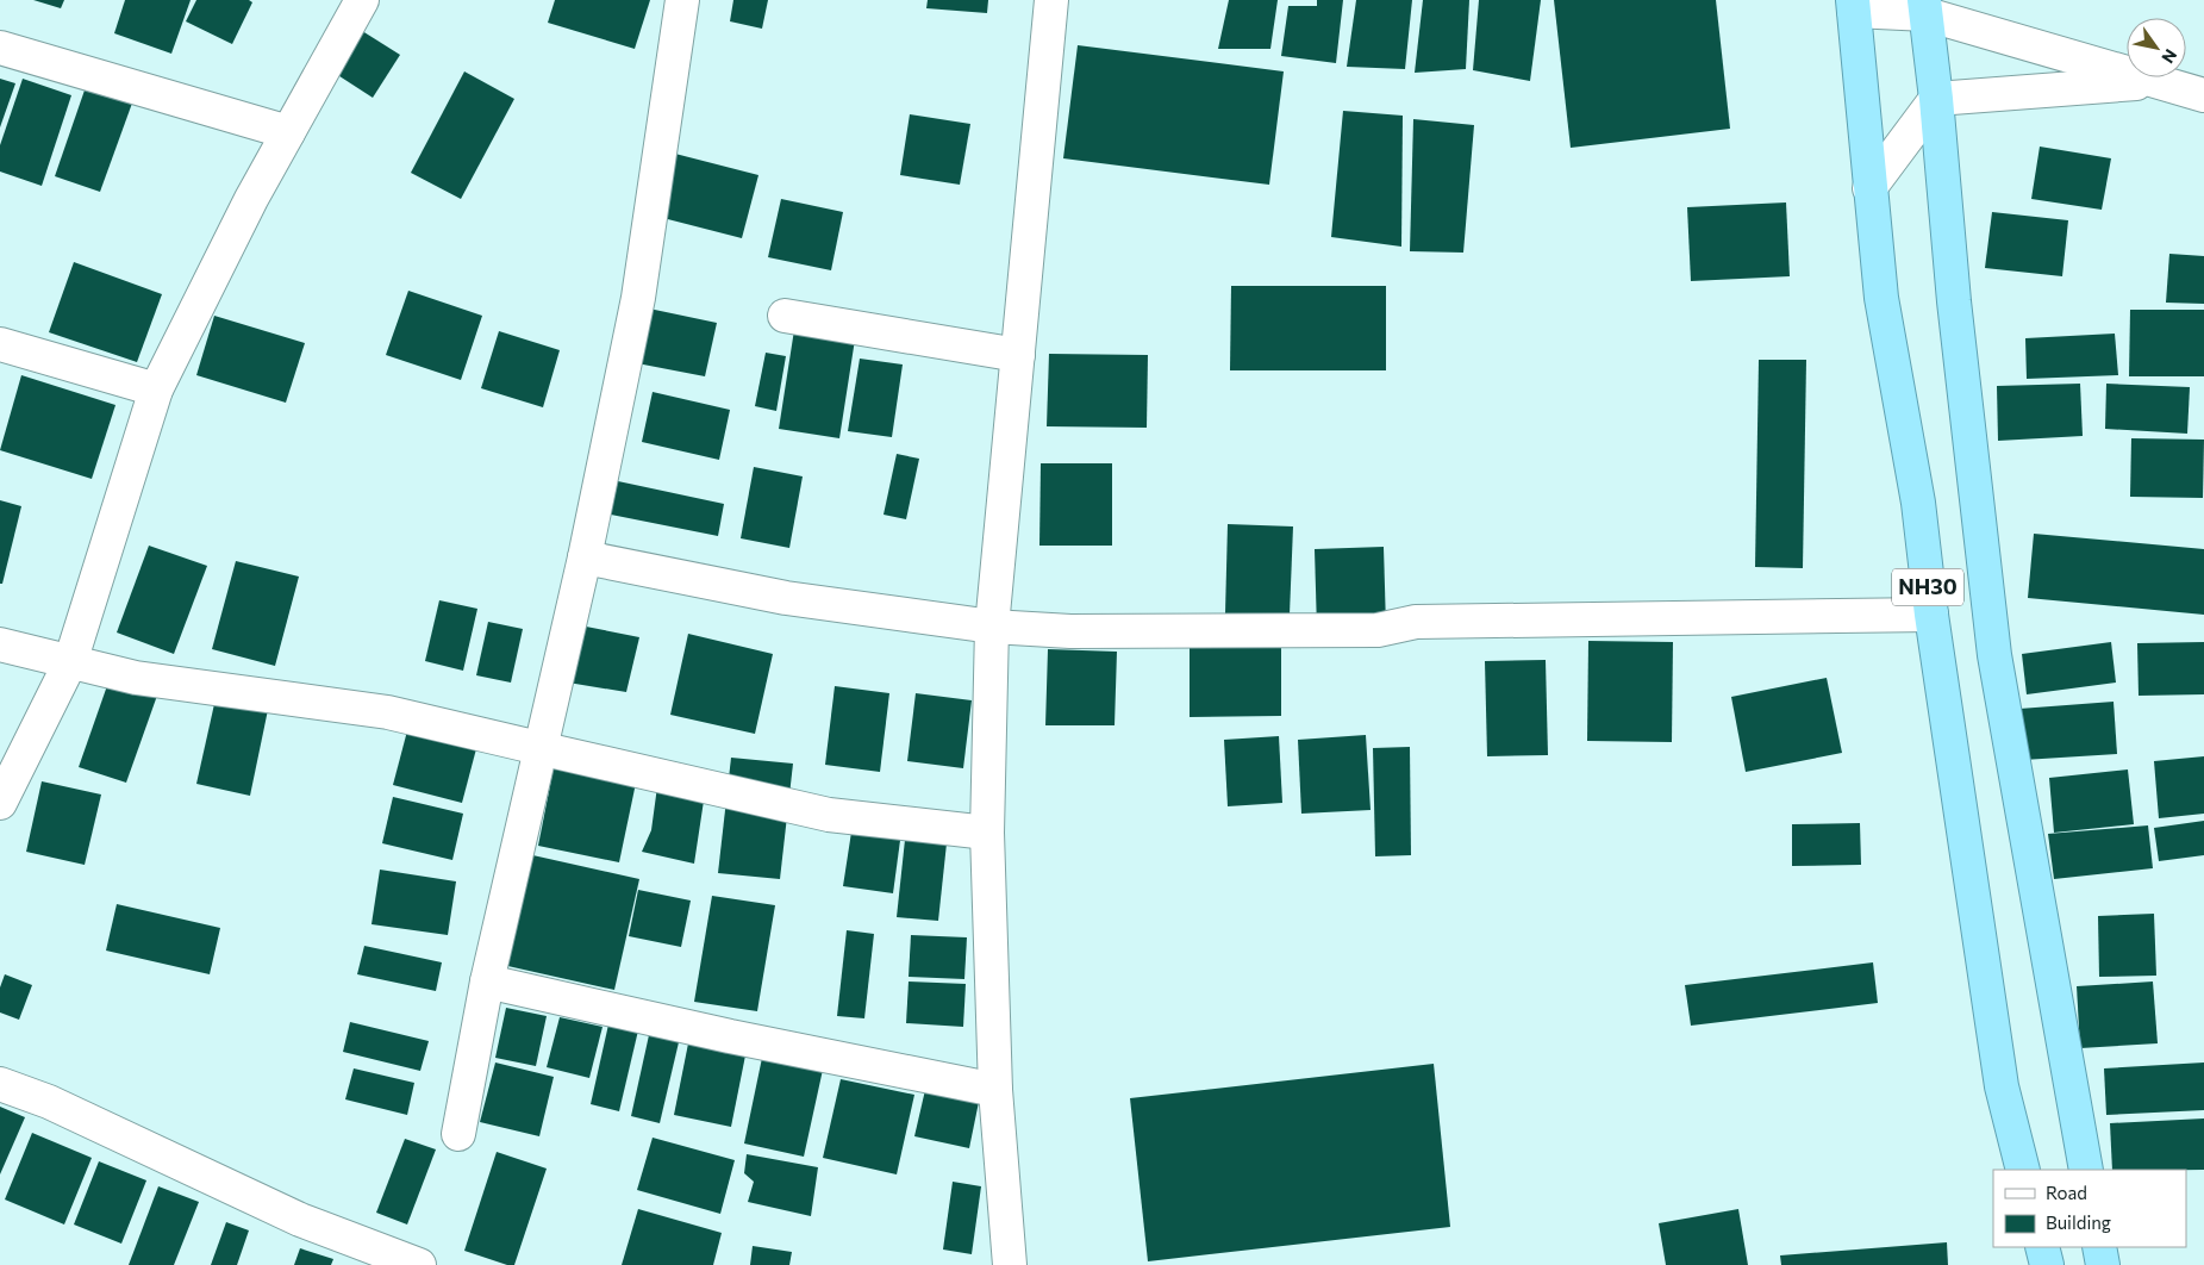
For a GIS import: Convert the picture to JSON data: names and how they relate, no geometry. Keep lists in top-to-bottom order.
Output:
{
  "streets": {
    "highway": ["NH30"]
  },
  "legend": ["Road", "Building"],
  "north": "bottom right"
}
